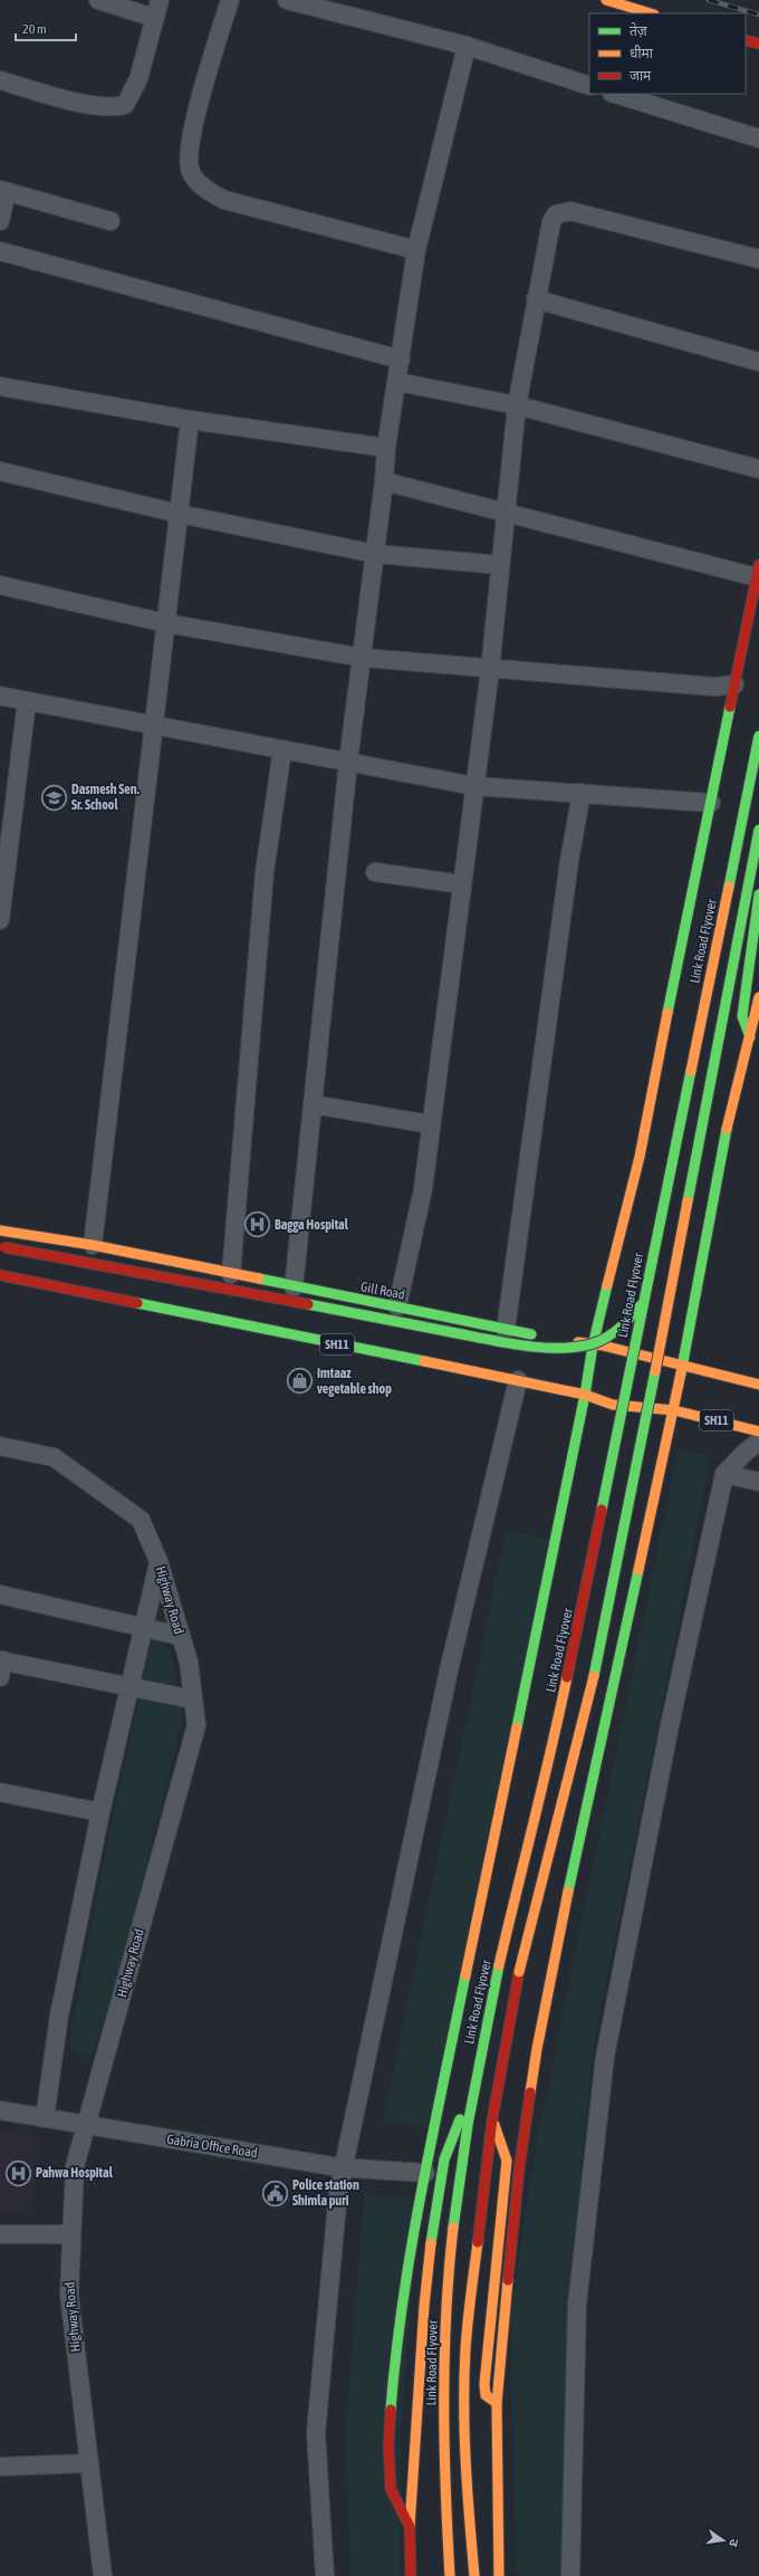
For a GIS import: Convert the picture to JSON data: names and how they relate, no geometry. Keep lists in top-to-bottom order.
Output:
{
  "streets": {
    "main road": ["Link Road Flyover", "Gill Road", "SH11"],
    "street": ["Highway Road", "Gabria Office Road"]
  },
  "crossings": [
    ["Highway Road", "Gabria Office Road"]
  ],
  "places": {
    "school or university": ["Dasmesh Sen. Sr. School"],
    "hospital": ["Bagga Hospital", "Pahwa Hospital"],
    "shop": ["Imtaaz vegetable shop"],
    "public building": ["Police station Shimla puri"]
  },
  "legend": ["तेज़", "धीमा", "जाम"],
  "scale_bar": "20 m",
  "north": "right"
}
